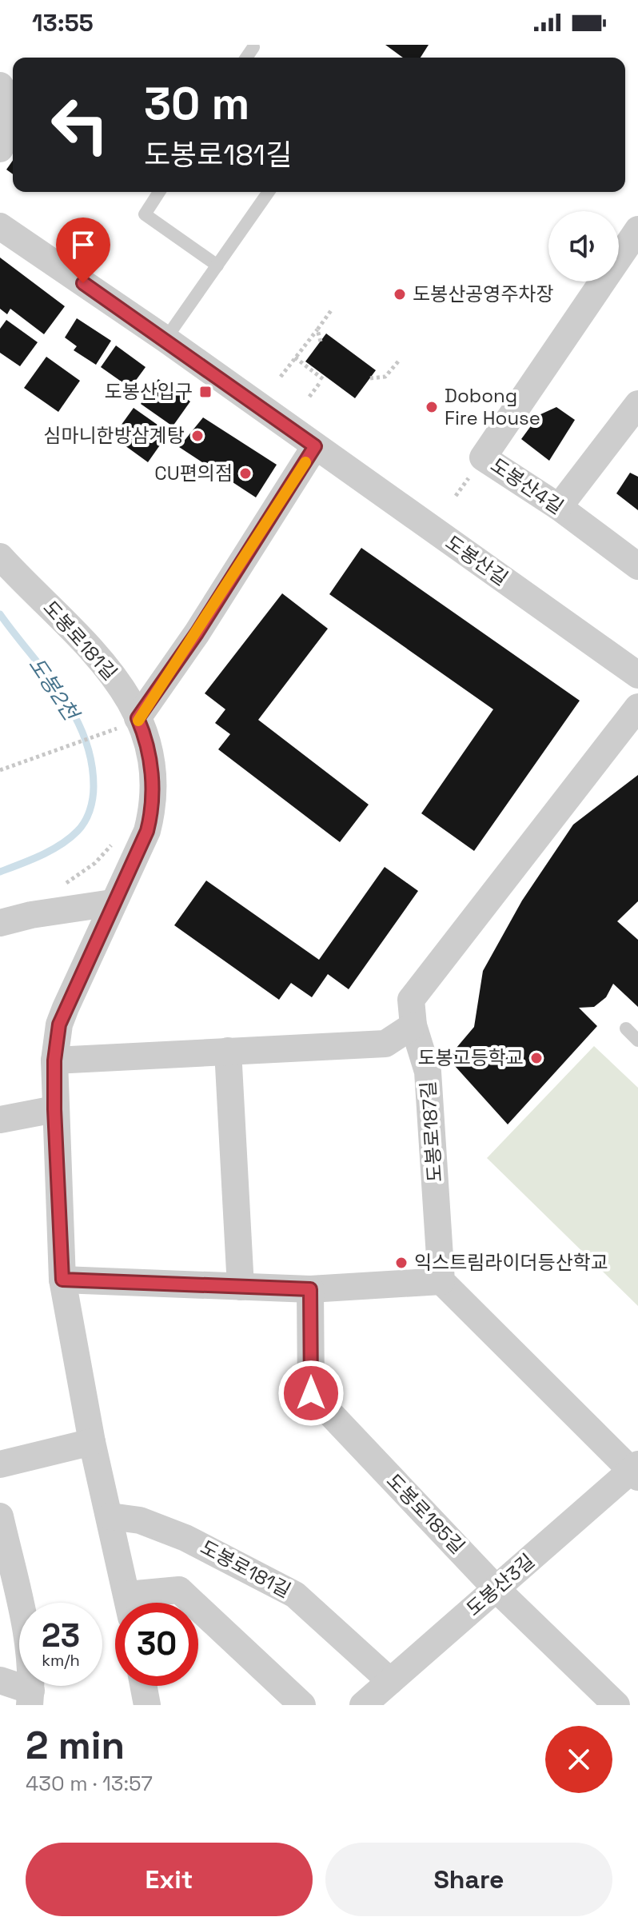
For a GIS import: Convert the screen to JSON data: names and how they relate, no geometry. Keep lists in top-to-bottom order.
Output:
{
  "streets": {
    "street": [
      "도봉산4길",
      "도봉산길",
      "도봉로181길",
      "도봉로187길",
      "도봉로185길",
      "도봉산3길"
    ]
  },
  "crossings": [
    ["도봉로181길", "도봉산3길"],
    ["도봉로185길", "도봉산3길"]
  ],
  "water": ["도봉2천"],
  "places": {
    "other": [
      "도봉산공영주차장",
      "Dobong Fire House",
      "심마니한방삼계탕",
      "CU편의점",
      "도봉고등학교",
      "익스트림라이더등산학교"
    ],
    "transit": ["도봉산입구"]
  },
  "page": {
    "status": "13:55",
    "turn": ["30 m", "도봉로181길"],
    "speed": "23 km/h",
    "limit": "30",
    "heading": ["2 min", "430 m · 13:57"],
    "buttons": ["Exit", "Share"]
  }
}
